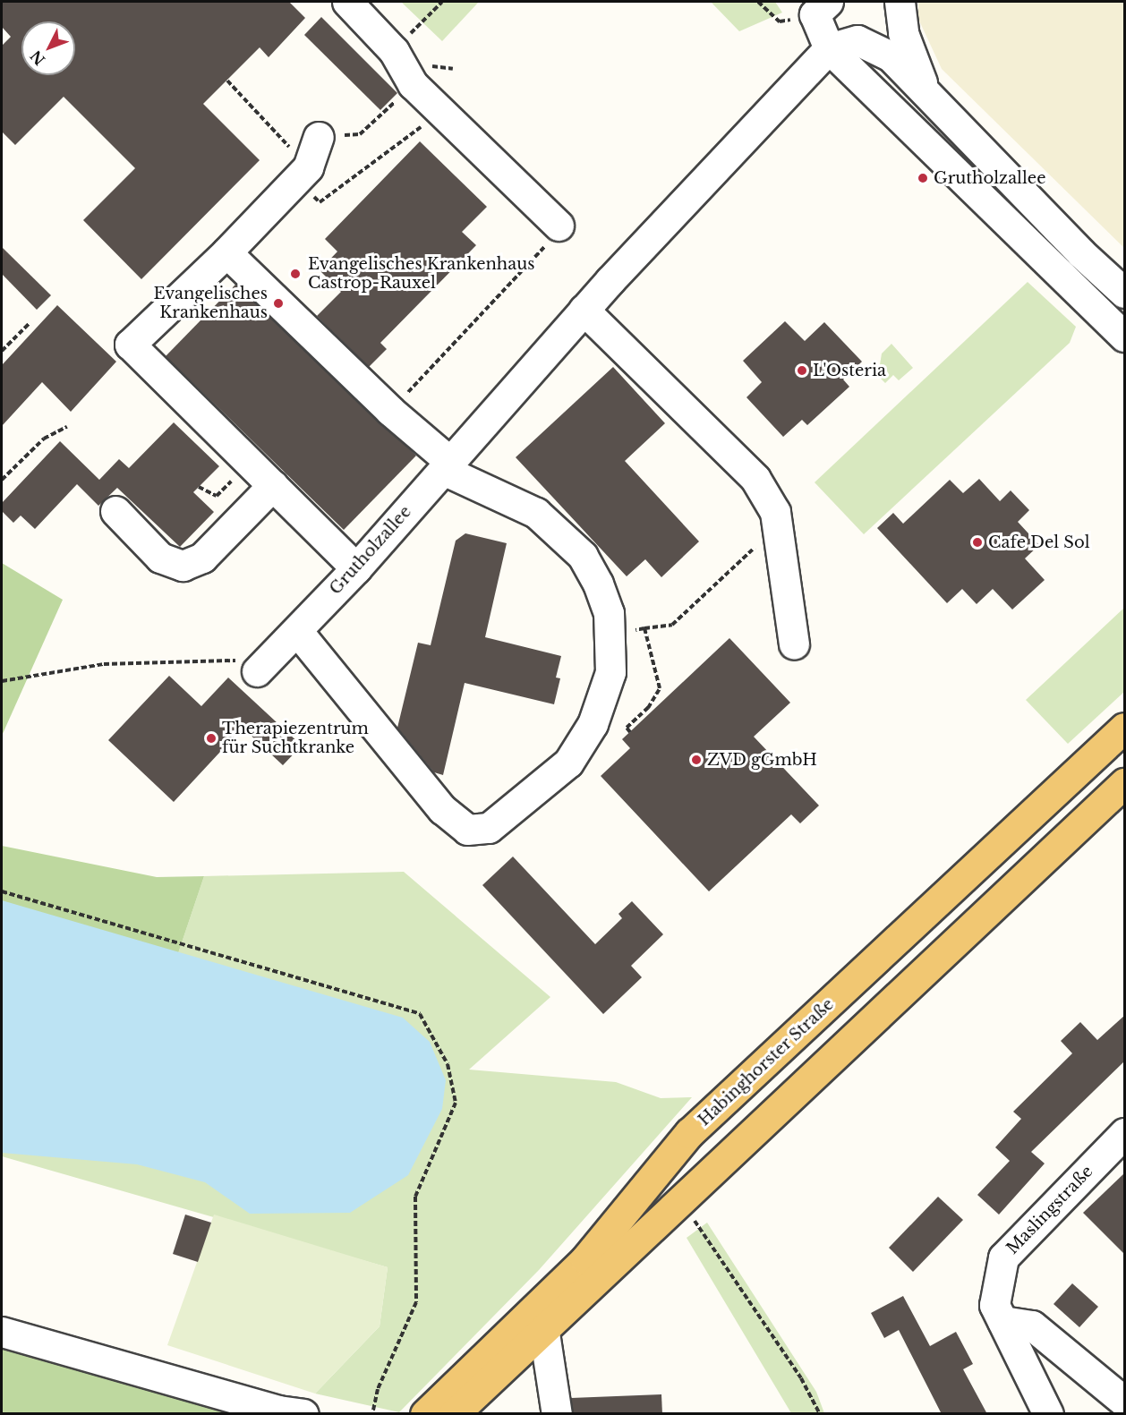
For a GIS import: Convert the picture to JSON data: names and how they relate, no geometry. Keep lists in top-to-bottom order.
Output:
{
  "streets": {
    "main road": ["Habinghorster Straße"],
    "street": ["Grutholzallee", "Maslingstraße"]
  },
  "places": [
    "Grutholzallee",
    "Evangelisches Krankenhaus Castrop-Rauxel",
    "Evangelisches Krankenhaus",
    "L'Osteria",
    "Cafe Del Sol",
    "Therapiezentrum für Suchtkranke",
    "ZVD gGmbH"
  ],
  "north": "bottom left"
}
